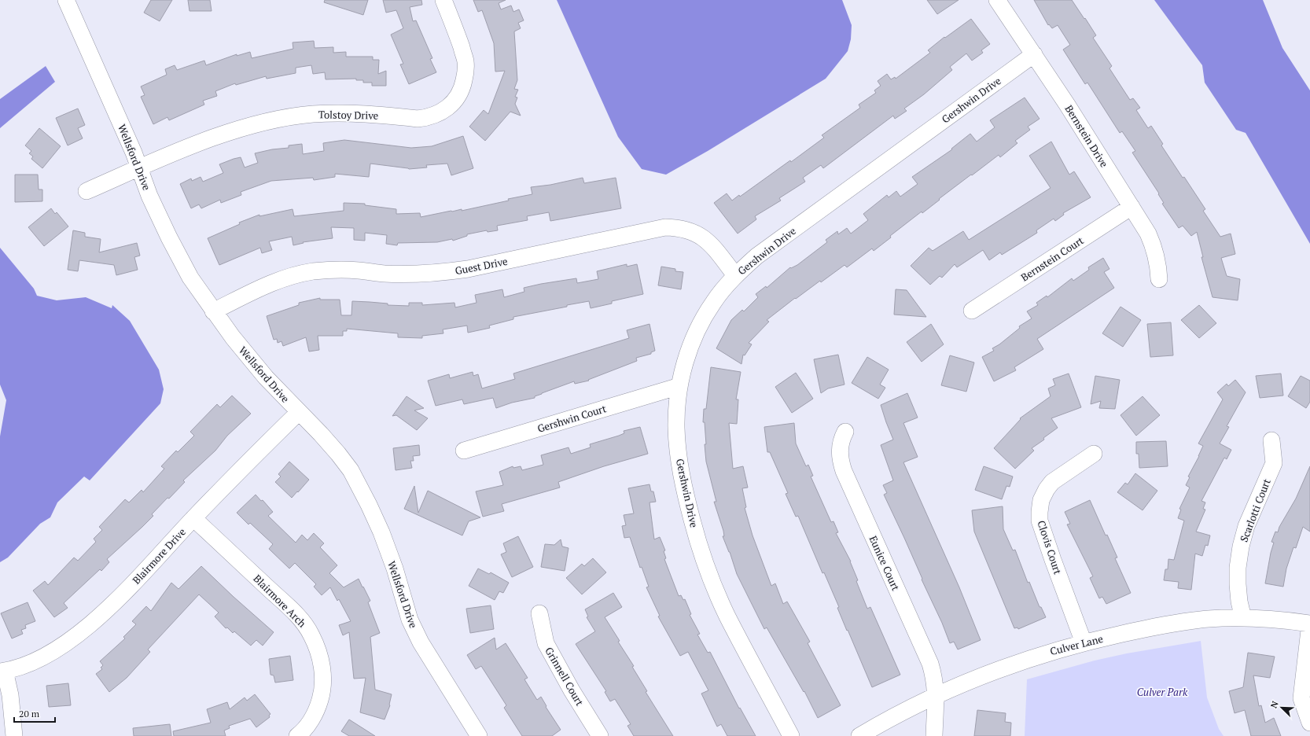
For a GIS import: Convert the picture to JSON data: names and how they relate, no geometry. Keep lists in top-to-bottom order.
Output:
{
  "streets": {
    "street": [
      "Gershwin Drive",
      "Tolstoy Drive",
      "Bernstein Drive",
      "Wellsford Drive",
      "Bernstein Court",
      "Guest Drive",
      "Gershwin Court",
      "Scarlotti Court",
      "Clovis Court",
      "Blairmore Drive",
      "Eunice Court",
      "Blairmore Arch",
      "Culver Lane",
      "Grinnell Court"
    ]
  },
  "crossings": [
    ["Gershwin Drive", "Bernstein Drive"],
    ["Gershwin Drive", "Guest Drive"],
    ["Gershwin Drive", "Gershwin Court"],
    ["Tolstoy Drive", "Wellsford Drive"],
    ["Bernstein Drive", "Bernstein Court"],
    ["Wellsford Drive", "Guest Drive"],
    ["Wellsford Drive", "Blairmore Drive"],
    ["Scarlotti Court", "Culver Lane"],
    ["Clovis Court", "Culver Lane"],
    ["Blairmore Drive", "Blairmore Arch"],
    ["Eunice Court", "Culver Lane"]
  ],
  "parks": ["Culver Park"],
  "scale_bar": "20 m",
  "north": "top left"
}
